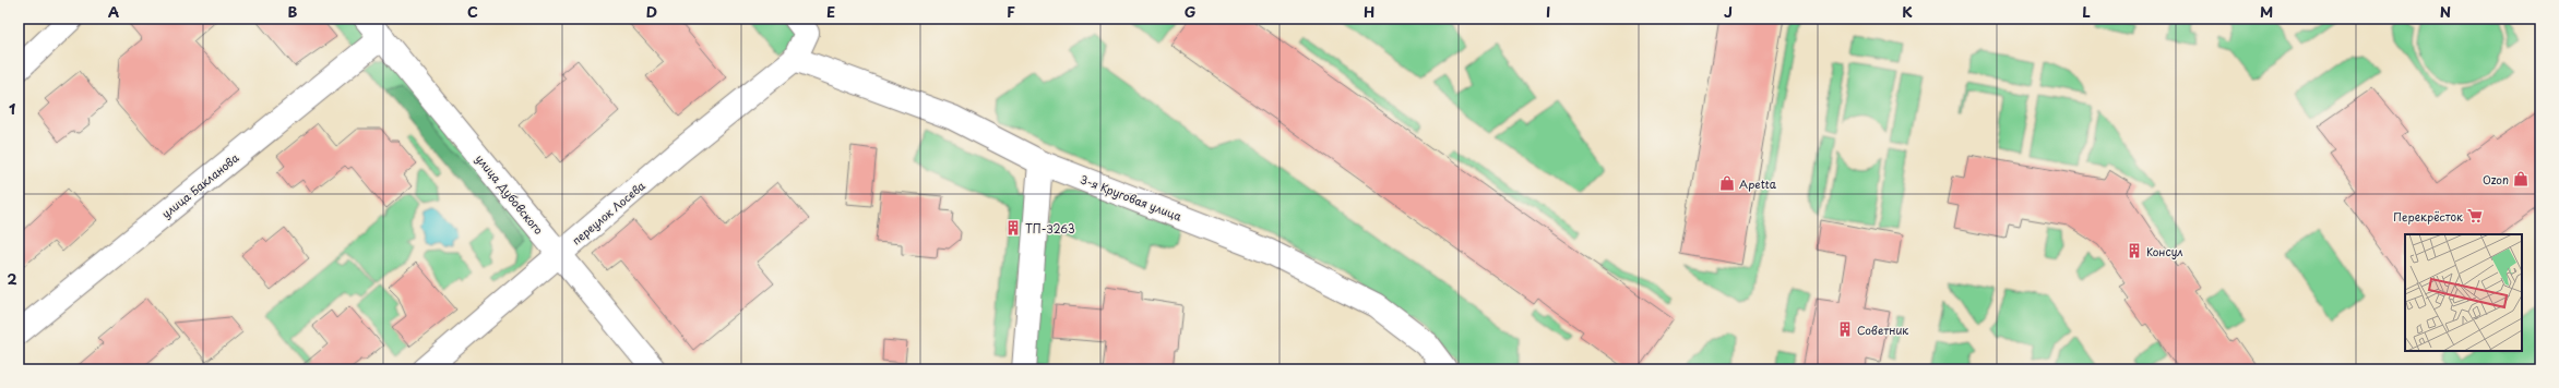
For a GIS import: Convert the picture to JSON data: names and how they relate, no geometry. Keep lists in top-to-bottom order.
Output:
{
  "streets": {
    "street": [
      "улица Бакланова",
      "улица Дубовского",
      "3-я Круговая улица",
      "переулок Лосева"
    ]
  },
  "crossings": [
    ["улица Бакланова", "улица Дубовского"],
    ["улица Дубовского", "переулок Лосева"],
    ["3-я Круговая улица", "переулок Лосева"]
  ],
  "places": {
    "shop": ["Ozon", "Apetta"],
    "supermarket": ["Перекрёсток"],
    "building": ["ТП-3263", "Консул", "Советник"]
  },
  "grid": {
    "columns": [
      "A",
      "B",
      "C",
      "D",
      "E",
      "F",
      "G",
      "H",
      "I",
      "J",
      "K",
      "L",
      "M",
      "N"
    ],
    "rows": ["1", "2"]
  }
}
